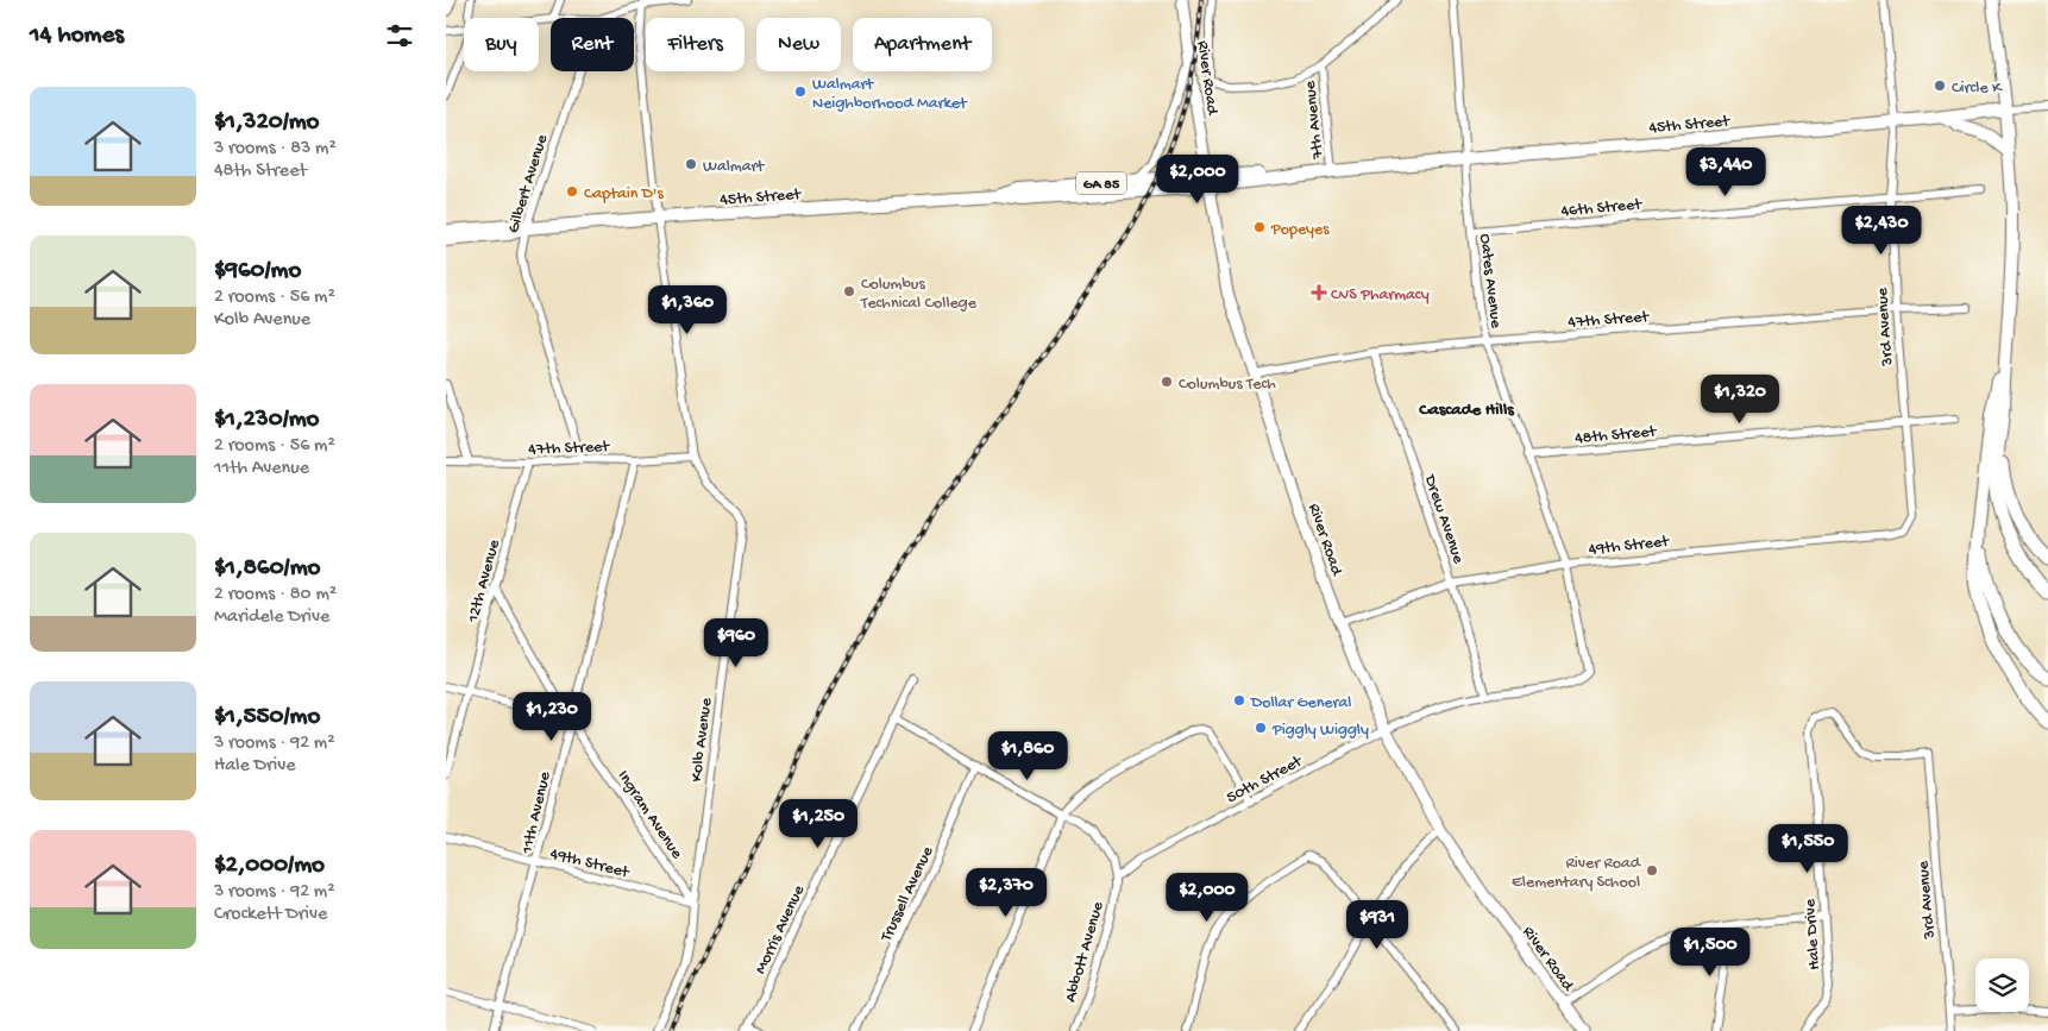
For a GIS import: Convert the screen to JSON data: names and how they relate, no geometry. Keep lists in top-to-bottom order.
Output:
{
  "streets": {
    "main road": ["River Road", "45th Street", "GA 85"],
    "street": [
      "7th Avenue",
      "Gilbert Avenue",
      "46th Street",
      "Oates Avenue",
      "47th Street",
      "3rd Avenue",
      "48th Street",
      "Drew Avenue",
      "49th Street",
      "12th Avenue",
      "Kolb Avenue",
      "50th Street",
      "11th Avenue",
      "Ingram Avenue",
      "Trussell Avenue",
      "Morris Avenue",
      "Hale Drive",
      "Abbott Avenue"
    ]
  },
  "crossings": [
    ["River Road", "45th Street"],
    ["River Road", "47th Street"],
    ["River Road", "49th Street"],
    ["River Road", "50th Street"],
    ["7th Avenue", "45th Street"],
    ["45th Street", "Gilbert Avenue"],
    ["45th Street", "Oates Avenue"],
    ["45th Street", "3rd Avenue"],
    ["45th Street", "Kolb Avenue"],
    ["Gilbert Avenue", "47th Street"],
    ["46th Street", "Oates Avenue"],
    ["46th Street", "3rd Avenue"],
    ["Oates Avenue", "47th Street"],
    ["Oates Avenue", "48th Street"],
    ["Oates Avenue", "49th Street"],
    ["Oates Avenue", "50th Street"],
    ["47th Street", "3rd Avenue"],
    ["47th Street", "Drew Avenue"],
    ["47th Street", "12th Avenue"],
    ["47th Street", "Kolb Avenue"],
    ["47th Street", "11th Avenue"],
    ["3rd Avenue", "48th Street"],
    ["3rd Avenue", "49th Street"],
    ["3rd Avenue", "Hale Drive"],
    ["Drew Avenue", "49th Street"],
    ["Drew Avenue", "50th Street"],
    ["49th Street", "Kolb Avenue"],
    ["49th Street", "11th Avenue"],
    ["49th Street", "Ingram Avenue"],
    ["12th Avenue", "Ingram Avenue"],
    ["Kolb Avenue", "Ingram Avenue"],
    ["50th Street", "Abbott Avenue"],
    ["11th Avenue", "Ingram Avenue"]
  ],
  "districts": ["Cascade Hills"],
  "places": {
    "other": [
      "Circle K",
      "Walmart Neighborhood Market",
      "Walmart",
      "Captain D's",
      "Popeyes",
      "Columbus Technical College",
      "Columbus Tech",
      "Dollar General",
      "Piggly Wiggly",
      "River Road Elementary School"
    ],
    "health": ["CVS Pharmacy"]
  },
  "page": {
    "heading": "14 homes",
    "chip": [
      "Buy",
      "Rent",
      "Filters",
      "New",
      "Apartment"
    ],
    "list": [
      {
        "name": "$1,320/mo",
        "note": "3 rooms · 83 m² · 48th Street"
      },
      {
        "name": "$960/mo",
        "note": "2 rooms · 56 m² · Kolb Avenue"
      },
      {
        "name": "$1,230/mo",
        "note": "2 rooms · 56 m² · 11th Avenue"
      },
      {
        "name": "$1,860/mo",
        "note": "2 rooms · 80 m² · Maridele Drive"
      },
      {
        "name": "$1,550/mo",
        "note": "3 rooms · 92 m² · Hale Drive"
      },
      {
        "name": "$2,000/mo",
        "note": "3 rooms · 92 m² · Crockett Drive"
      }
    ],
    "price": [
      "$3,440",
      "$2,000",
      "$2,430",
      "$1,360",
      "$1,320",
      "$960",
      "$1,230",
      "$1,860",
      "$1,250",
      "$1,550",
      "$2,370",
      "$2,000",
      "$931",
      "$1,500"
    ]
  }
}
